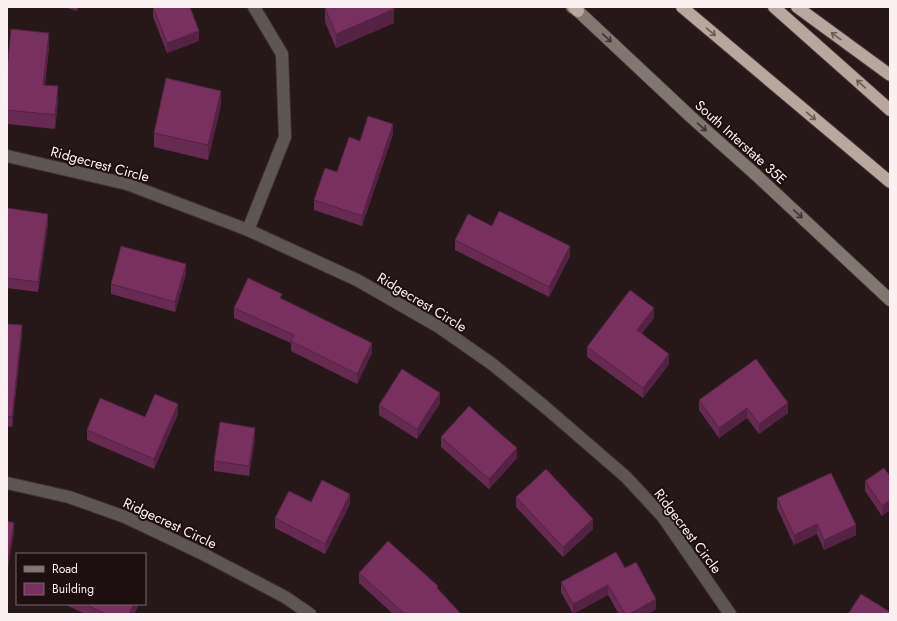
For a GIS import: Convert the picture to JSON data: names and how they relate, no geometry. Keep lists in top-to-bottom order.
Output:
{
  "streets": {
    "main road": ["South Interstate 35E"],
    "street": ["Ridgecrest Circle"]
  },
  "one_way": ["South Interstate 35E"],
  "legend": ["Road", "Building"]
}
